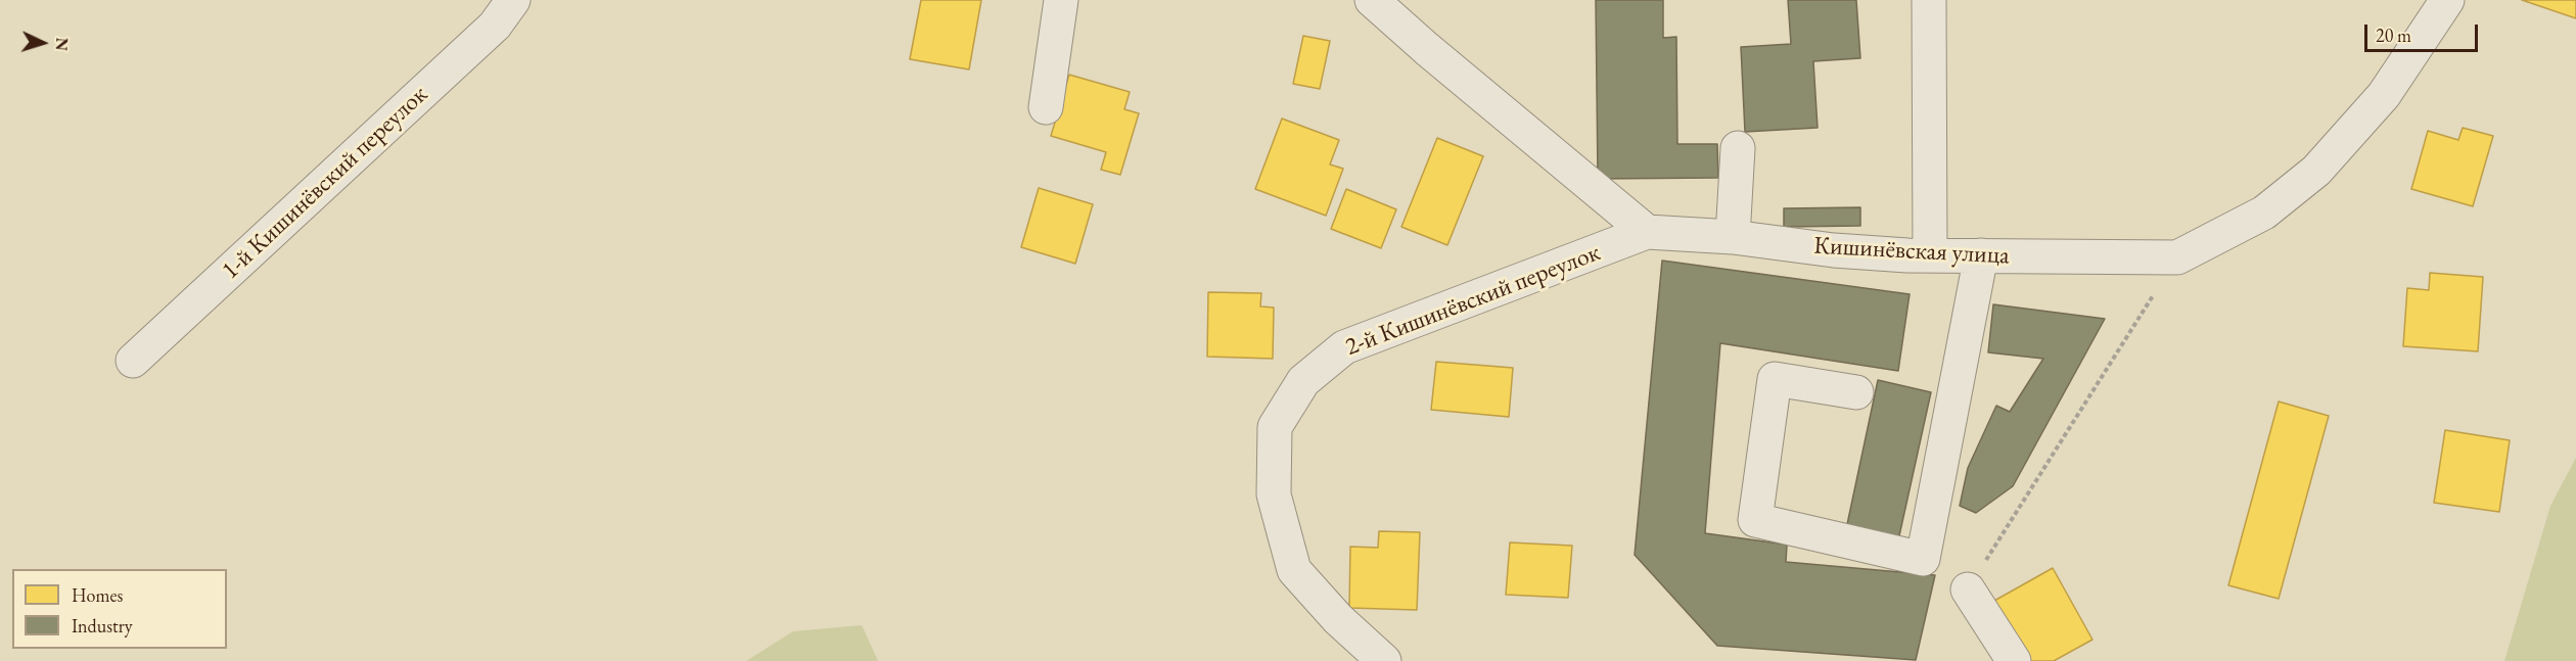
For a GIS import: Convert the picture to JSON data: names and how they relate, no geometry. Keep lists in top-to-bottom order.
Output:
{
  "streets": {
    "street": ["1-й Кишинёвский переулок", "Кишинёвская улица", "2-й Кишинёвский переулок"]
  },
  "crossings": [
    ["Кишинёвская улица", "2-й Кишинёвский переулок"]
  ],
  "legend": ["Homes", "Industry"],
  "scale_bar": "20 m",
  "north": "right"
}
